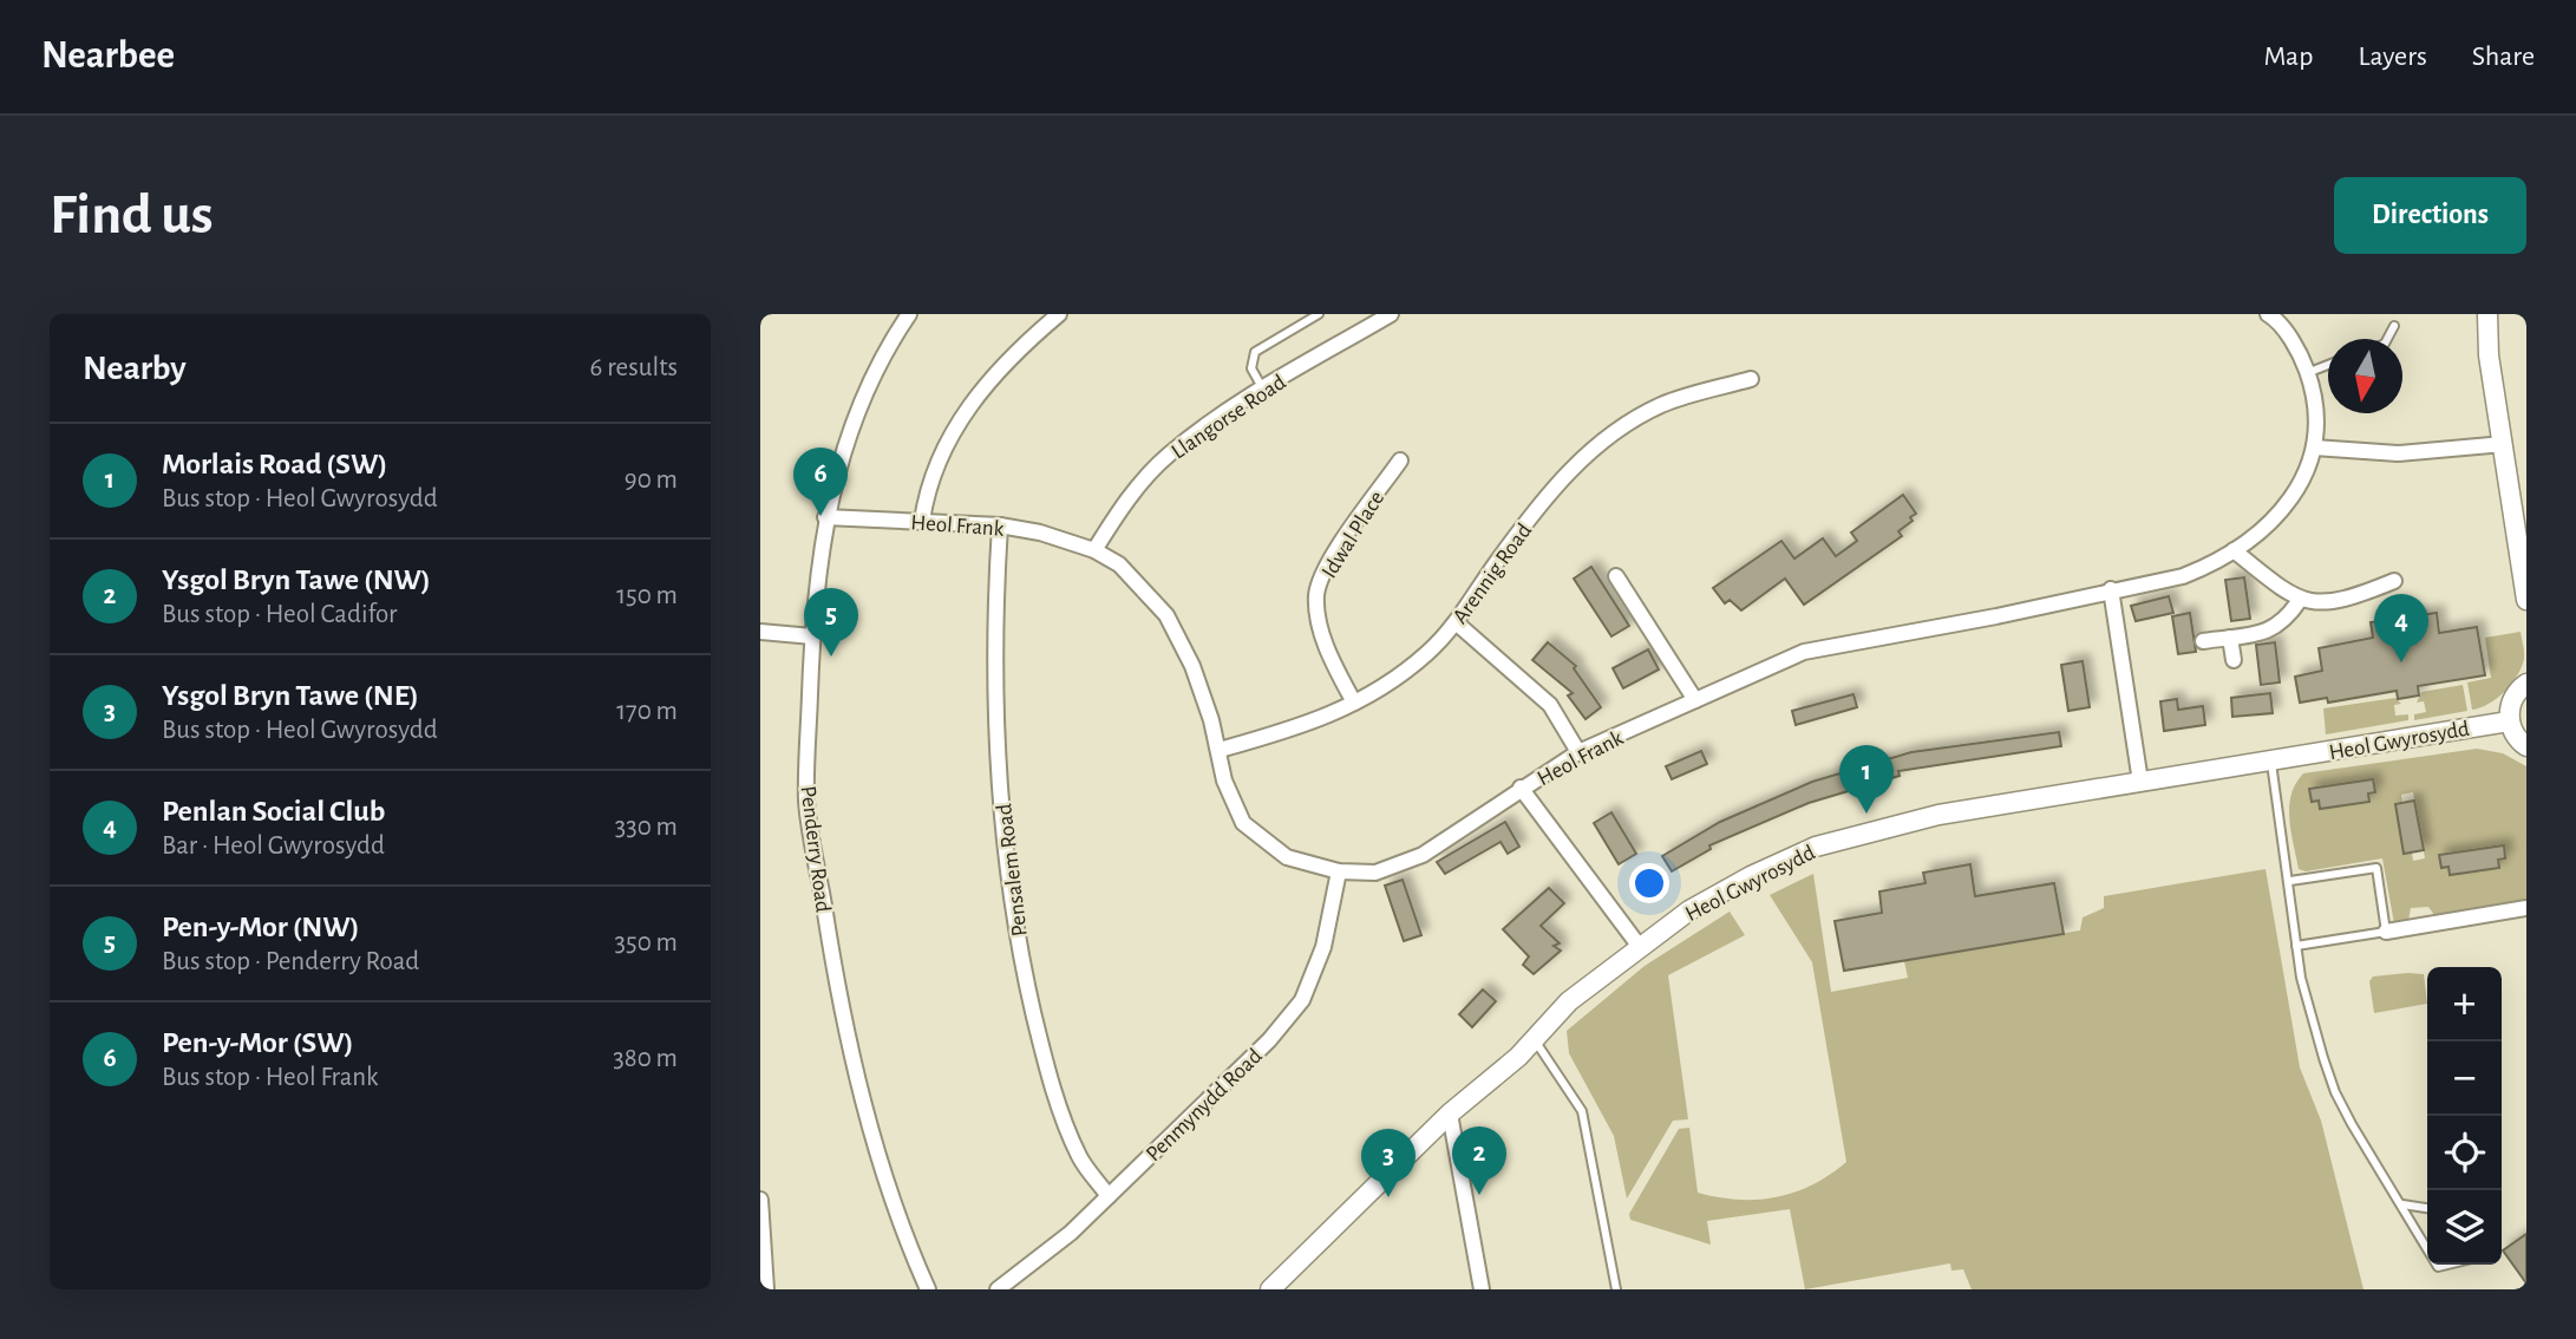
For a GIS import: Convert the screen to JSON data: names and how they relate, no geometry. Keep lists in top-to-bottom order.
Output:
{
  "streets": {
    "street": [
      "Llangorse Road",
      "Heol Frank",
      "Idwal Place",
      "Arennig Road",
      "Heol Gwyrosydd",
      "Penderry Road",
      "Pensalem Road",
      "Penmynydd Road"
    ]
  },
  "crossings": [
    ["Llangorse Road", "Heol Frank"],
    ["Heol Frank", "Arennig Road"],
    ["Heol Frank", "Penderry Road"],
    ["Heol Frank", "Pensalem Road"],
    ["Heol Frank", "Penmynydd Road"],
    ["Idwal Place", "Arennig Road"],
    ["Pensalem Road", "Penmynydd Road"]
  ],
  "north": "bottom",
  "page": {
    "header": "Nearbee",
    "nav": ["Map", "Layers", "Share"],
    "buttons": "Directions",
    "title": "Find us",
    "heading": ["Nearby", "6 results"],
    "list": [
      {
        "mark": "1",
        "name": "Morlais Road (SW)",
        "note": "Bus stop · Heol Gwyrosydd",
        "value": "90 m"
      },
      {
        "mark": "2",
        "name": "Ysgol Bryn Tawe (NW)",
        "note": "Bus stop · Heol Cadifor",
        "value": "150 m"
      },
      {
        "mark": "3",
        "name": "Ysgol Bryn Tawe (NE)",
        "note": "Bus stop · Heol Gwyrosydd",
        "value": "170 m"
      },
      {
        "mark": "4",
        "name": "Penlan Social Club",
        "note": "Bar · Heol Gwyrosydd",
        "value": "330 m"
      },
      {
        "mark": "5",
        "name": "Pen-y-Mor (NW)",
        "note": "Bus stop · Penderry Road",
        "value": "350 m"
      },
      {
        "mark": "6",
        "name": "Pen-y-Mor (SW)",
        "note": "Bus stop · Heol Frank",
        "value": "380 m"
      }
    ],
    "pins": [
      "6",
      "5",
      "4",
      "1",
      "2",
      "3"
    ],
    "map_buttons": ["+", "−"]
  }
}
